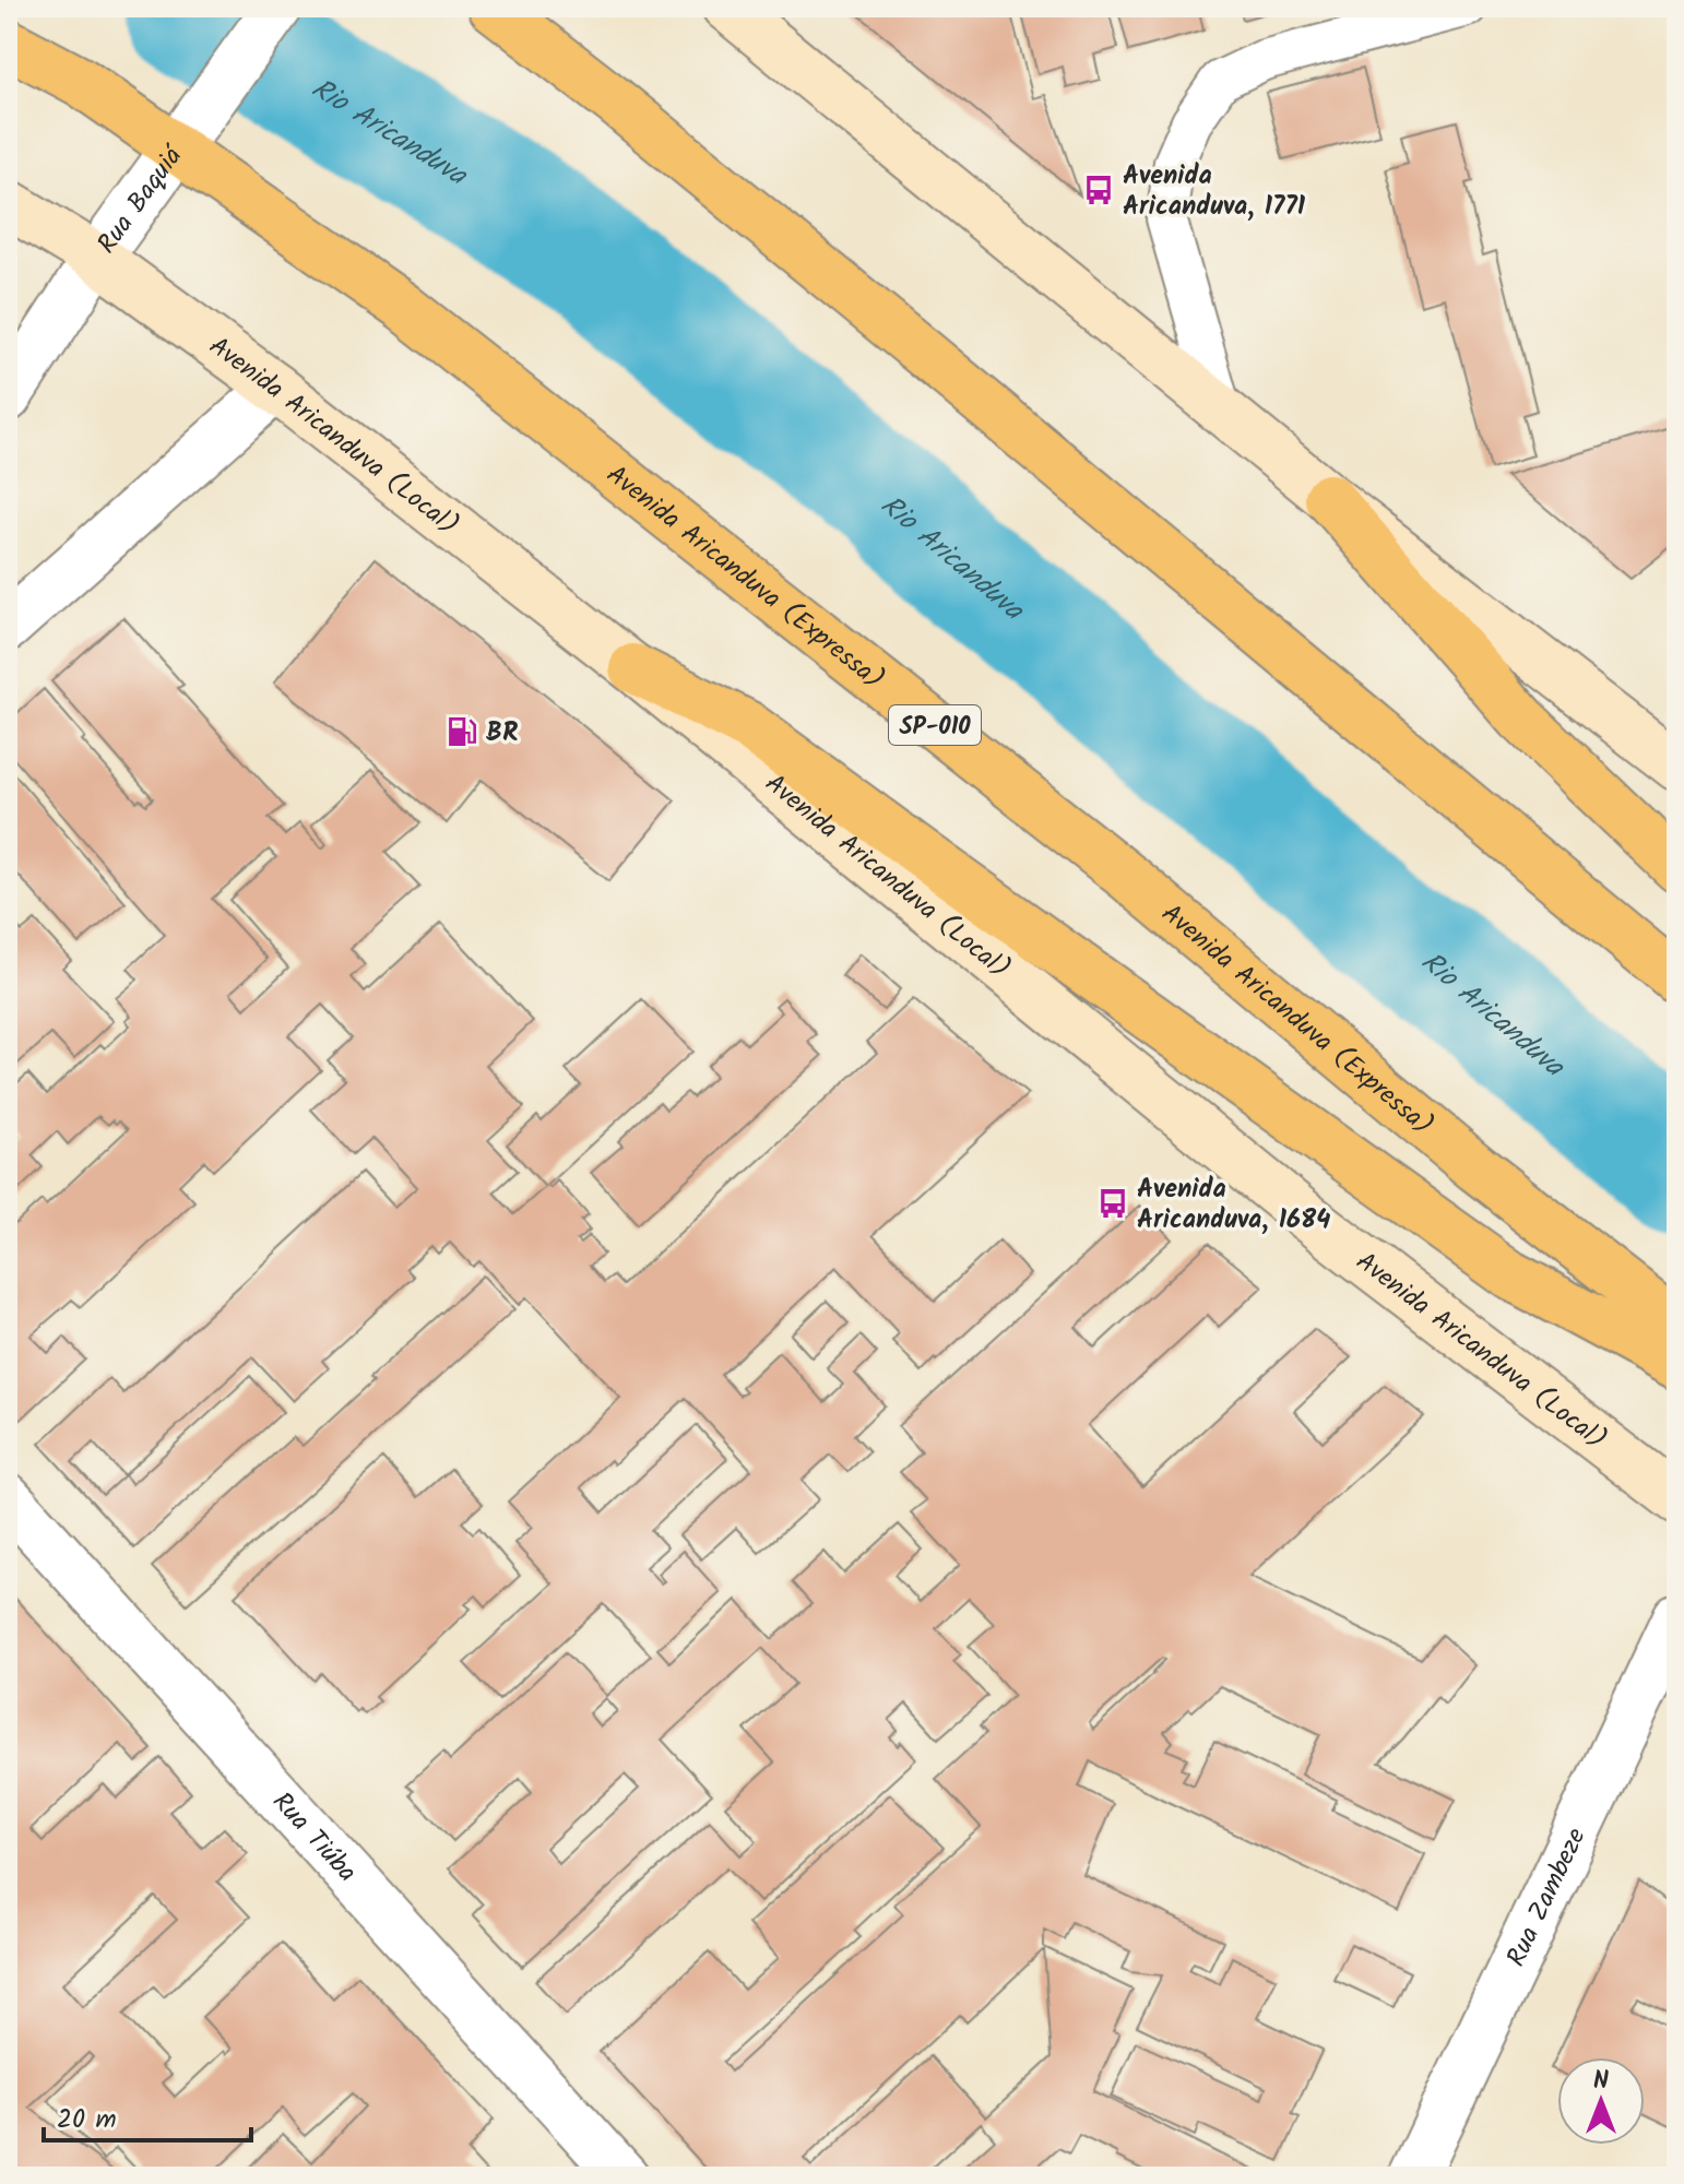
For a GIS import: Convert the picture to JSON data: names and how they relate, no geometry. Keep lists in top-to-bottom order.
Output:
{
  "streets": {
    "highway": ["Avenida Aricanduva (Expressa)", "SP-010"],
    "main road": ["Avenida Aricanduva (Local)"],
    "street": ["Rua Baquiá", "Rua Tiúba", "Rua Zambeze"]
  },
  "crossings": [
    ["Rua Baquiá", "Avenida Aricanduva (Local)"],
    ["Rua Baquiá", "Avenida Aricanduva (Expressa)"]
  ],
  "water": ["Rio Aricanduva"],
  "places": {
    "bus stop": ["Avenida Aricanduva, 1771", "Avenida Aricanduva, 1684"],
    "fuel station": ["BR"]
  },
  "scale_bar": "20 m",
  "north": "top"
}
